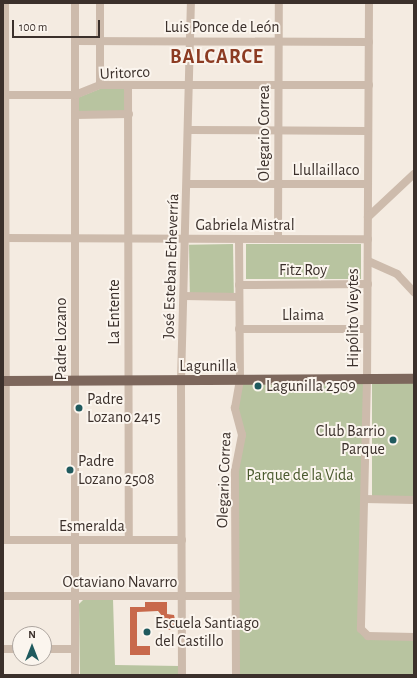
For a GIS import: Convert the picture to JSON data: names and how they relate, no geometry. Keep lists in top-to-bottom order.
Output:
{
  "streets": {
    "main road": ["Lagunilla"],
    "street": [
      "Luis Ponce de León",
      "Uritorco",
      "Olegario Correa",
      "Llullaillaco",
      "Gabriela Mistral",
      "José Esteban Echeverría",
      "Fitz Roy",
      "La Entente",
      "Llaima",
      "Hipólito Vieytes",
      "Padre Lozano",
      "Esmeralda",
      "Octaviano Navarro"
    ]
  },
  "crossings": [
    ["Luis Ponce de León", "Olegario Correa"],
    ["Luis Ponce de León", "José Esteban Echeverría"],
    ["Luis Ponce de León", "Hipólito Vieytes"],
    ["Luis Ponce de León", "Padre Lozano"],
    ["Uritorco", "Olegario Correa"],
    ["Uritorco", "José Esteban Echeverría"],
    ["Uritorco", "La Entente"],
    ["Uritorco", "Hipólito Vieytes"],
    ["Uritorco", "Padre Lozano"],
    ["Olegario Correa", "Llullaillaco"],
    ["Olegario Correa", "Gabriela Mistral"],
    ["Olegario Correa", "Fitz Roy"],
    ["Olegario Correa", "Llaima"],
    ["Olegario Correa", "Lagunilla"],
    ["Olegario Correa", "Octaviano Navarro"],
    ["Llullaillaco", "José Esteban Echeverría"],
    ["Llullaillaco", "Hipólito Vieytes"],
    ["Gabriela Mistral", "José Esteban Echeverría"],
    ["Gabriela Mistral", "La Entente"],
    ["Gabriela Mistral", "Hipólito Vieytes"],
    ["Gabriela Mistral", "Padre Lozano"],
    ["José Esteban Echeverría", "Lagunilla"],
    ["José Esteban Echeverría", "Esmeralda"],
    ["José Esteban Echeverría", "Octaviano Navarro"],
    ["Fitz Roy", "Hipólito Vieytes"],
    ["La Entente", "Lagunilla"],
    ["La Entente", "Esmeralda"],
    ["Llaima", "Hipólito Vieytes"],
    ["Hipólito Vieytes", "Lagunilla"],
    ["Padre Lozano", "Lagunilla"],
    ["Padre Lozano", "Esmeralda"],
    ["Padre Lozano", "Octaviano Navarro"]
  ],
  "districts": ["BALCARCE"],
  "parks": ["Parque de la Vida"],
  "places": [
    "Lagunilla 2509",
    "Padre Lozano 2415",
    "Club Barrio Parque",
    "Padre Lozano 2508",
    "Escuela Santiago del Castillo"
  ],
  "scale_bar": "100 m",
  "north": "top"
}
